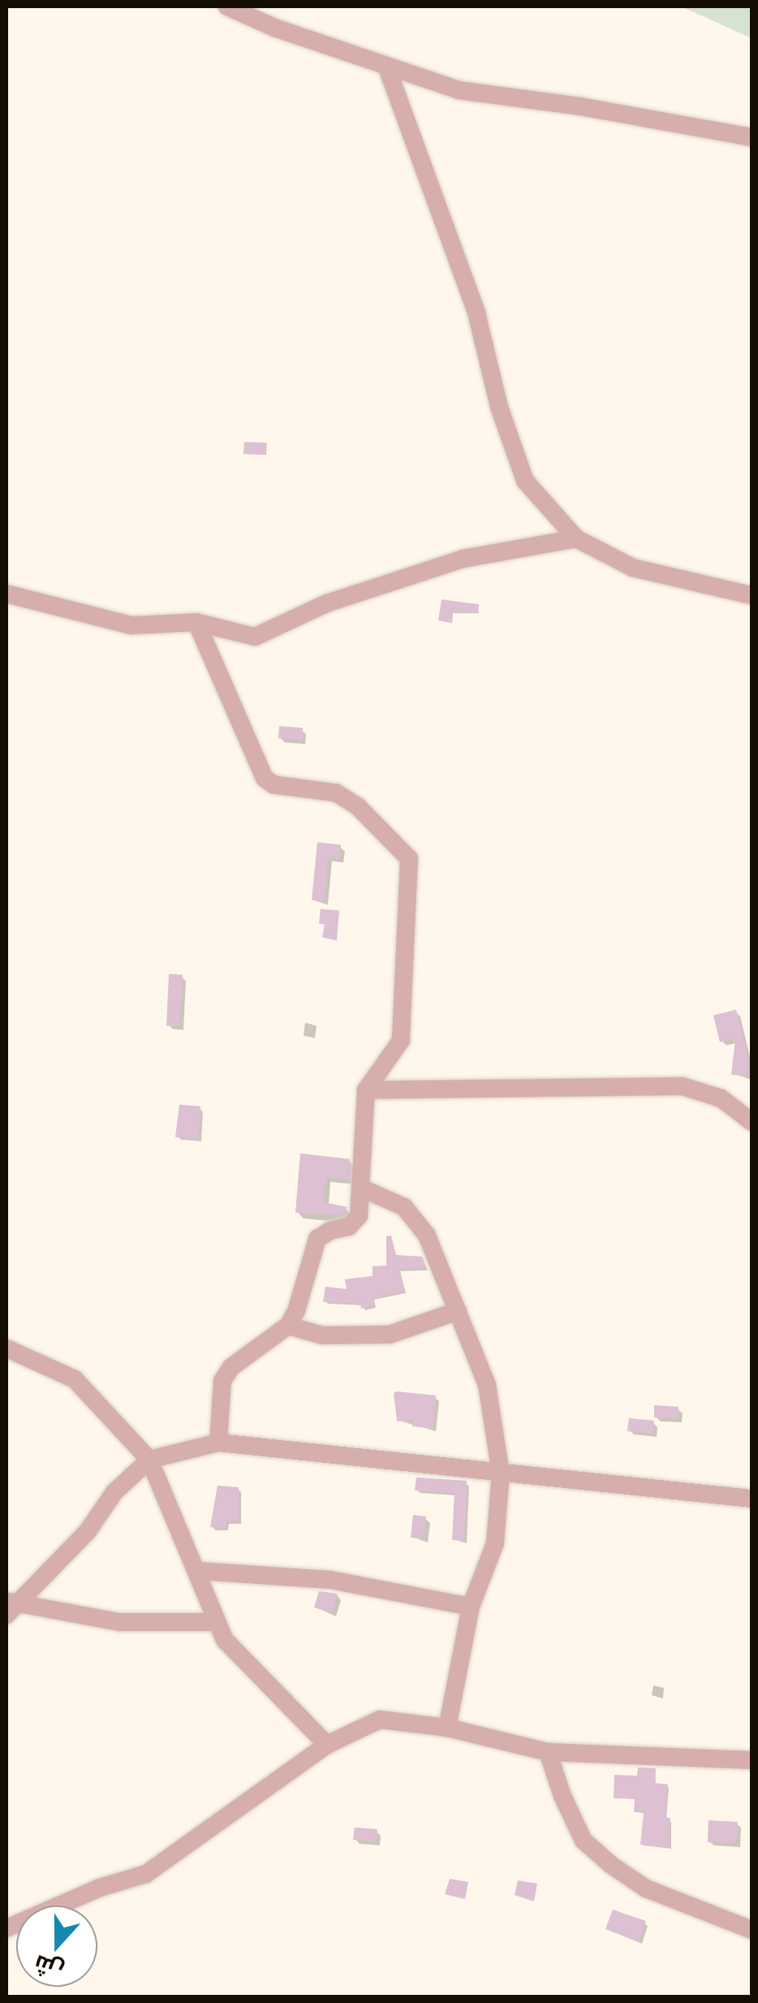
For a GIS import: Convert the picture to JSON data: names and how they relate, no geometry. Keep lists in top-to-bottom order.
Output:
{
  "north": "bottom"
}
